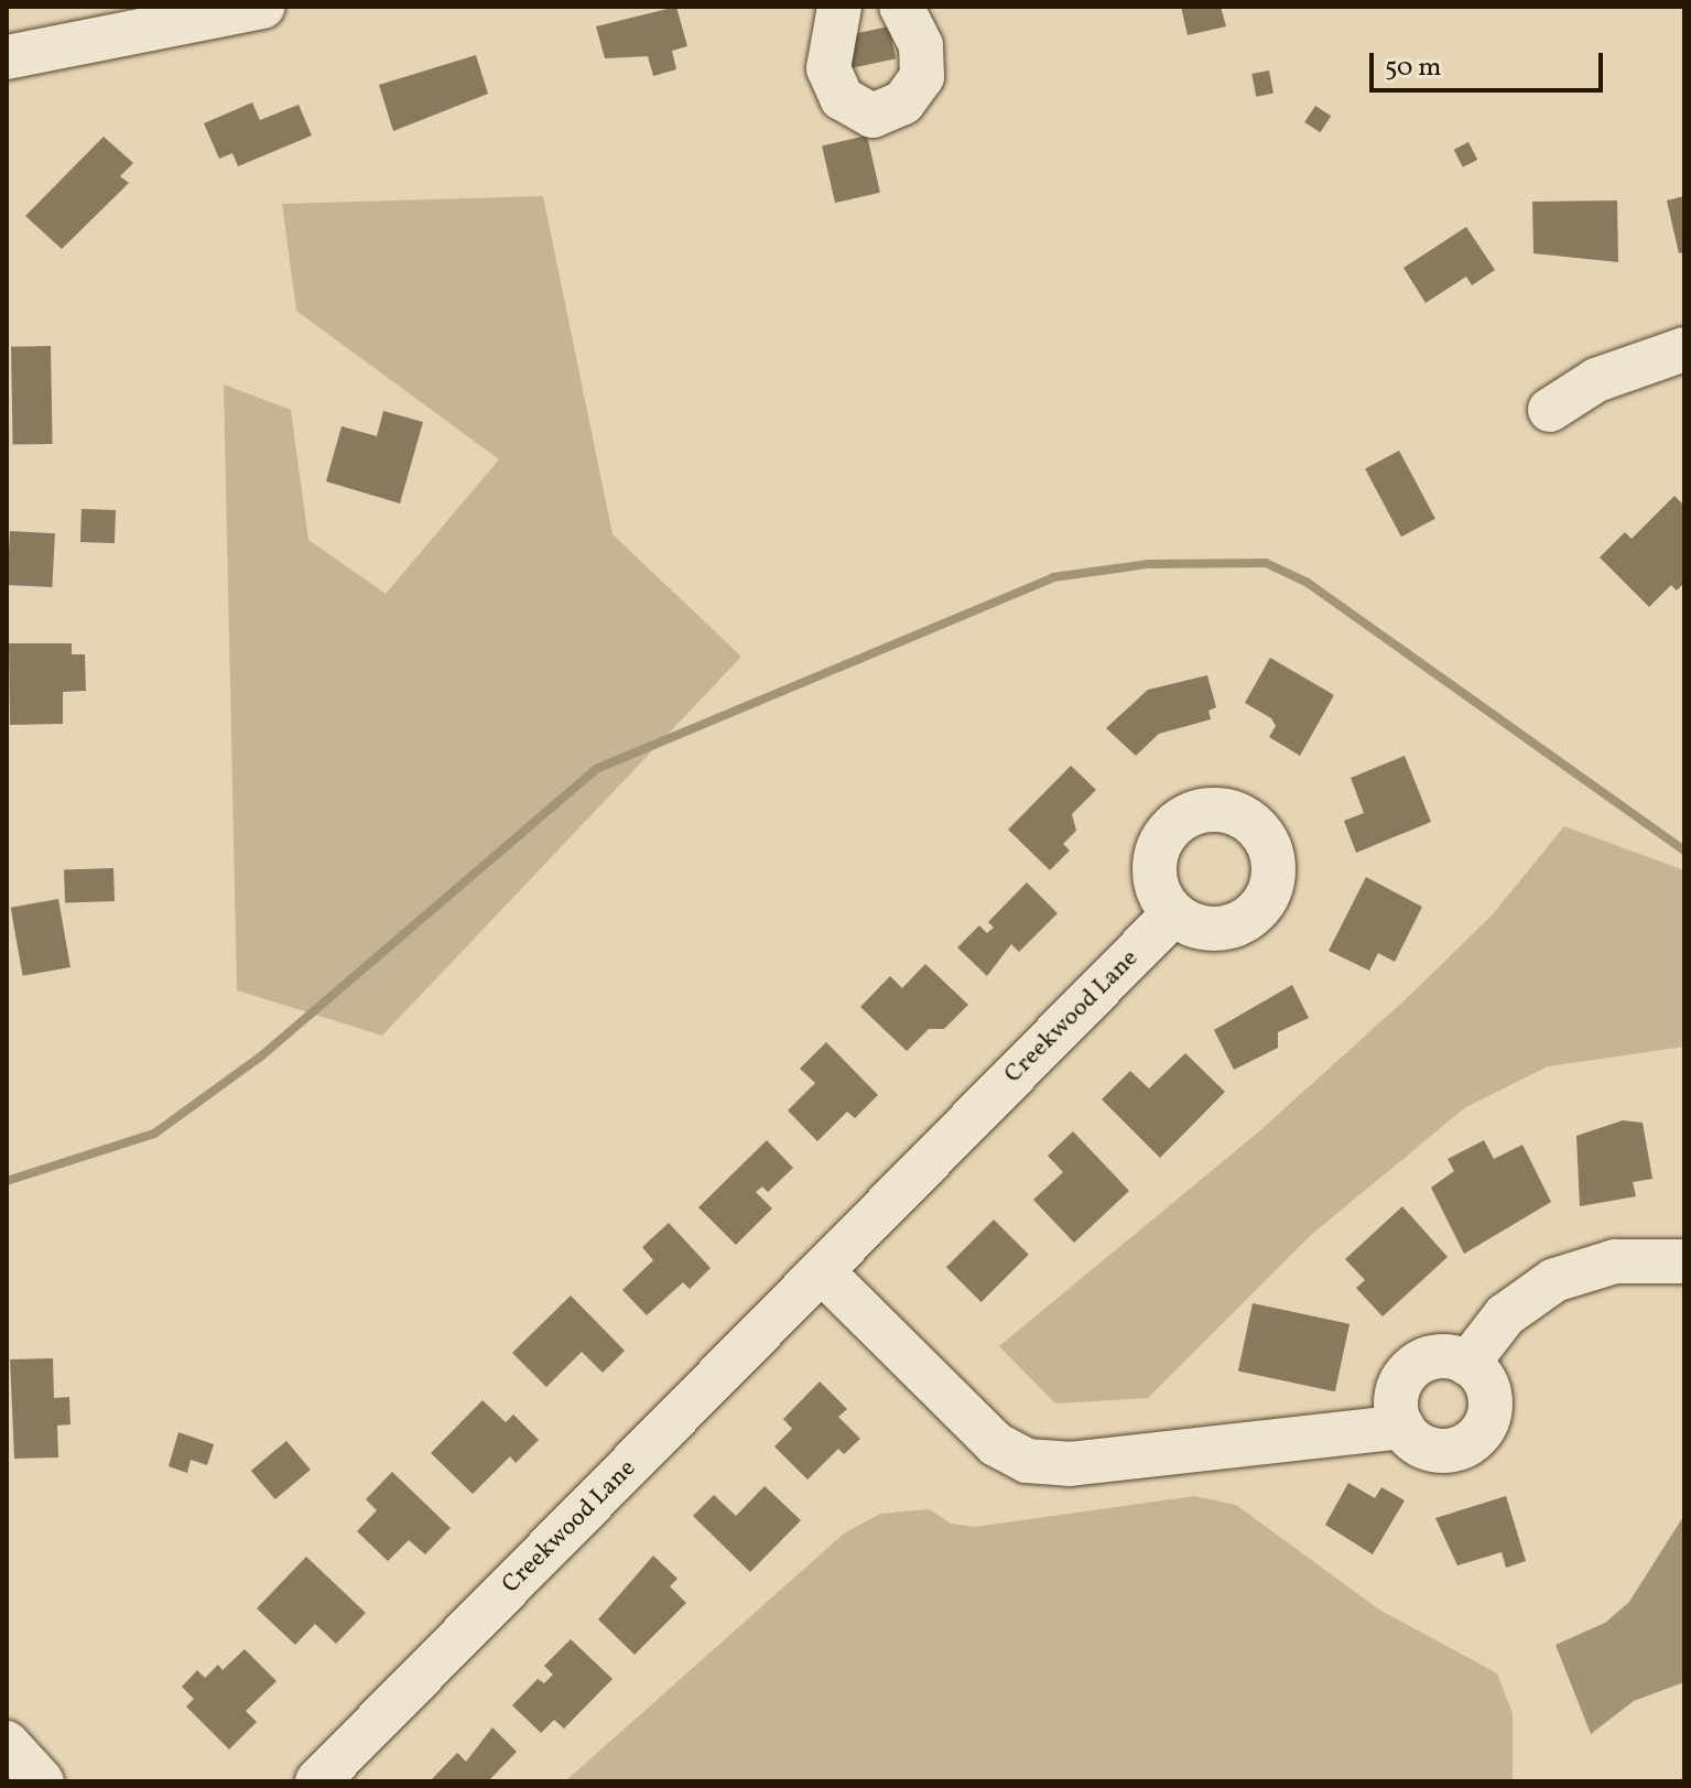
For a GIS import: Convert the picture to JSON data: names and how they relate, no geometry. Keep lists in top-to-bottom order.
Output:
{
  "streets": {
    "street": ["Creekwood Lane"]
  },
  "scale_bar": "50 m"
}
